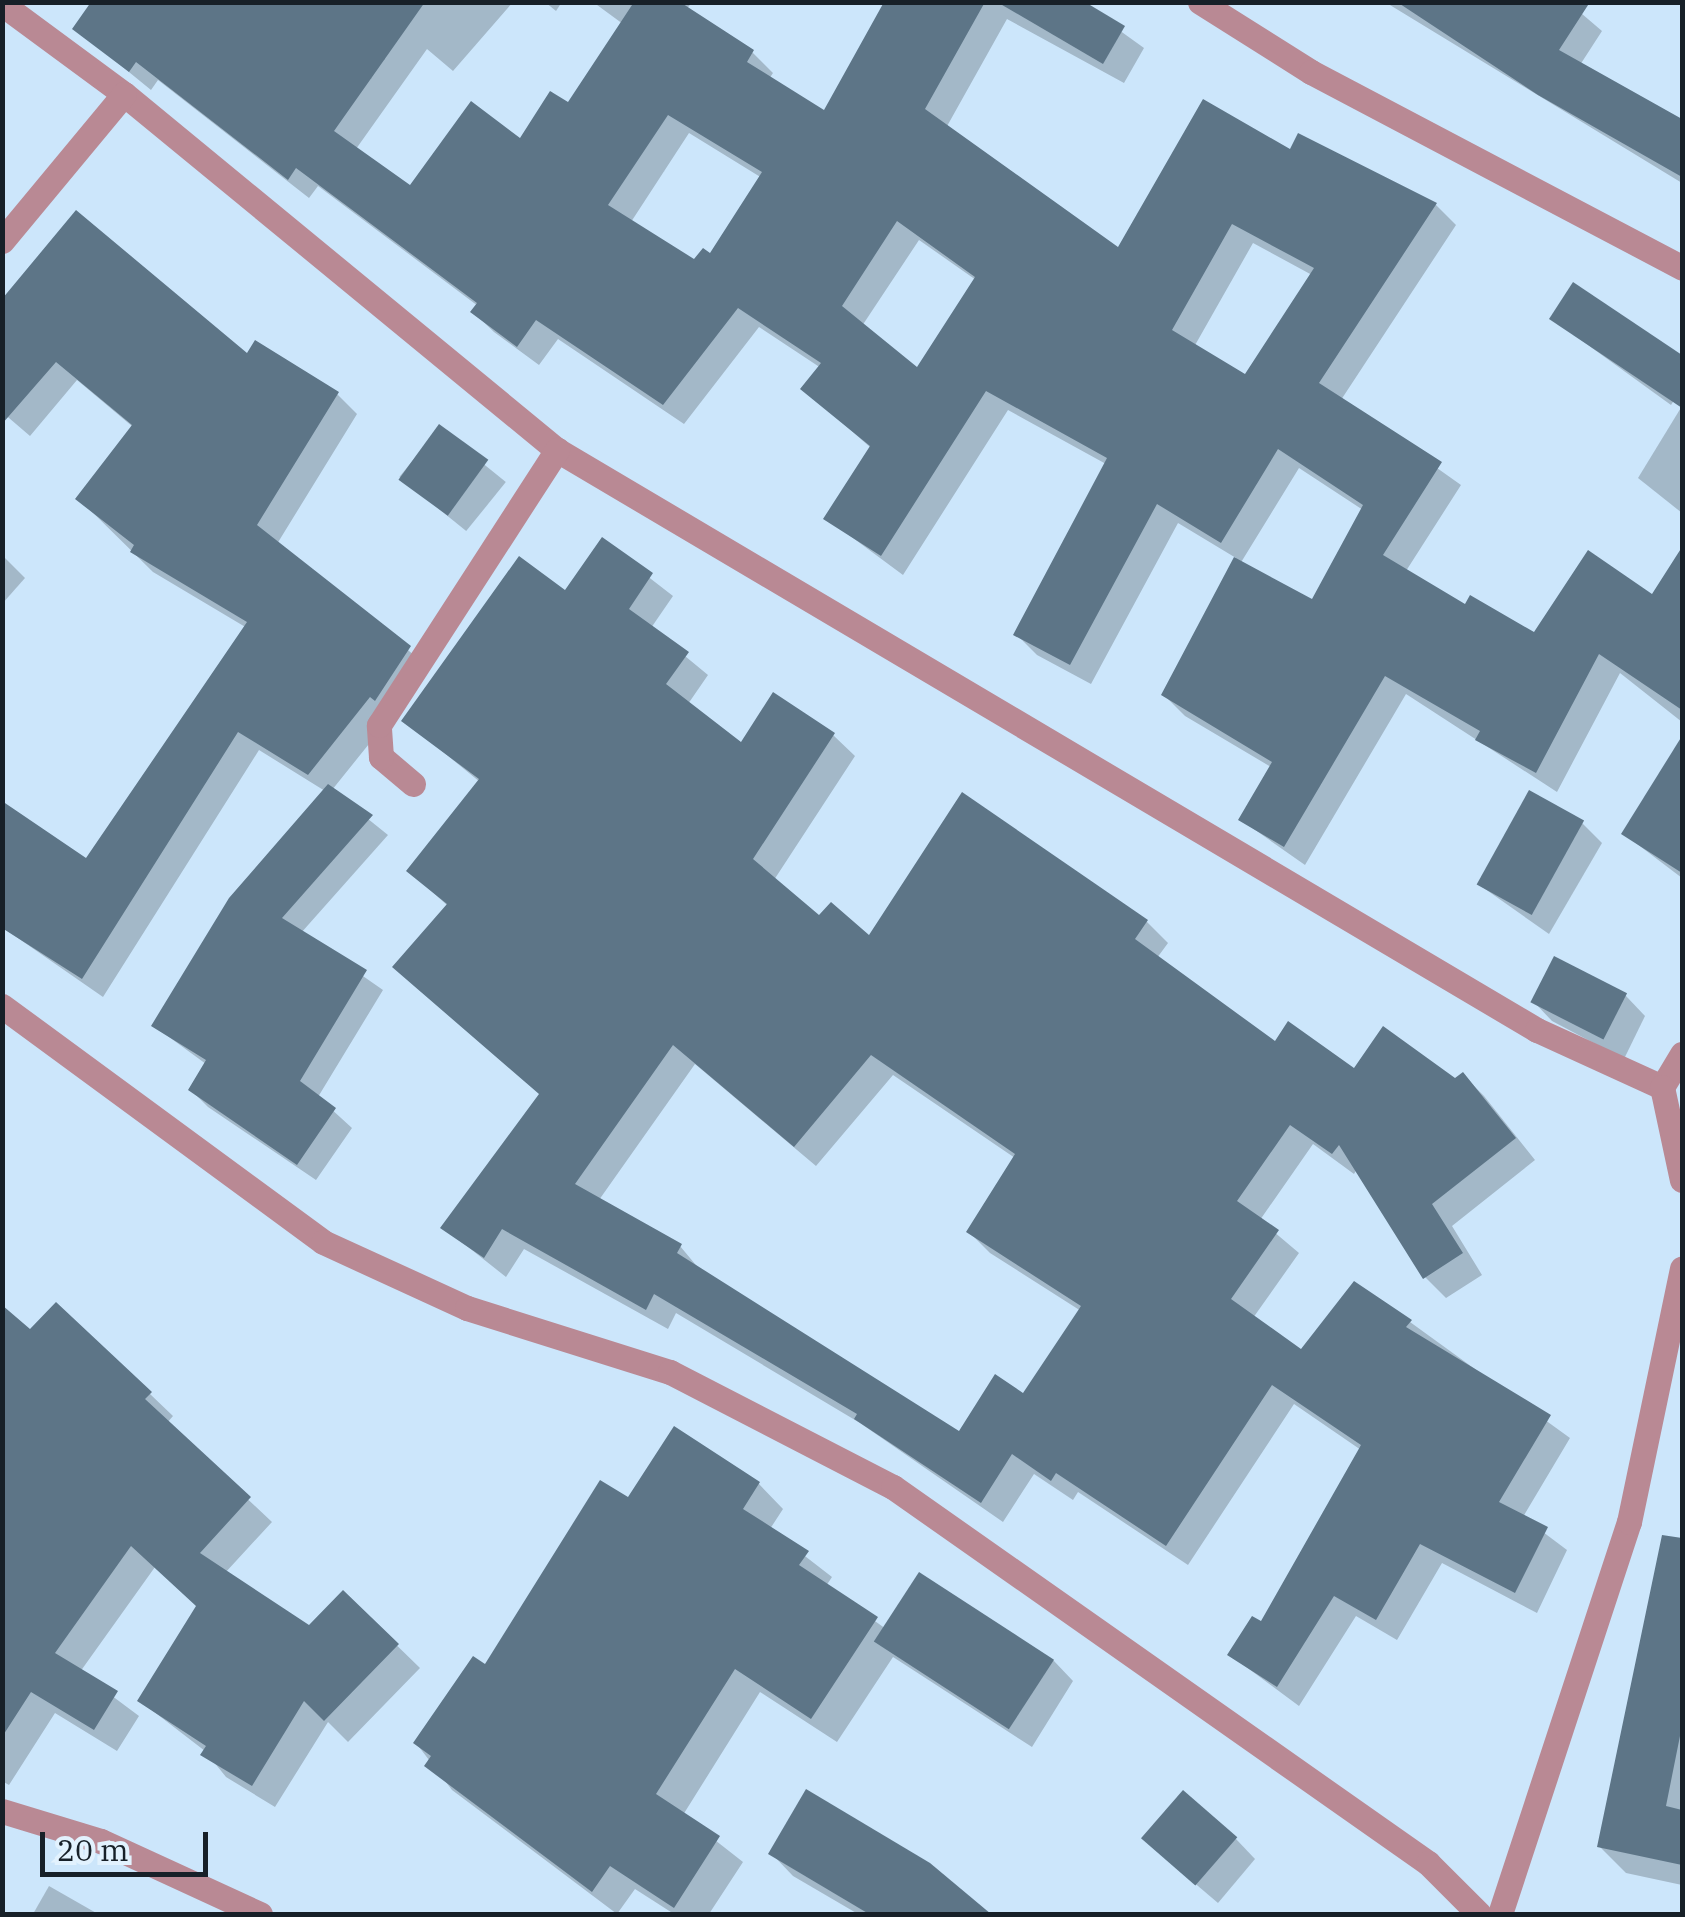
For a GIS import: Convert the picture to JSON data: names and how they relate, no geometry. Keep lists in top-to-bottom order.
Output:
{
  "scale_bar": "20 m"
}
